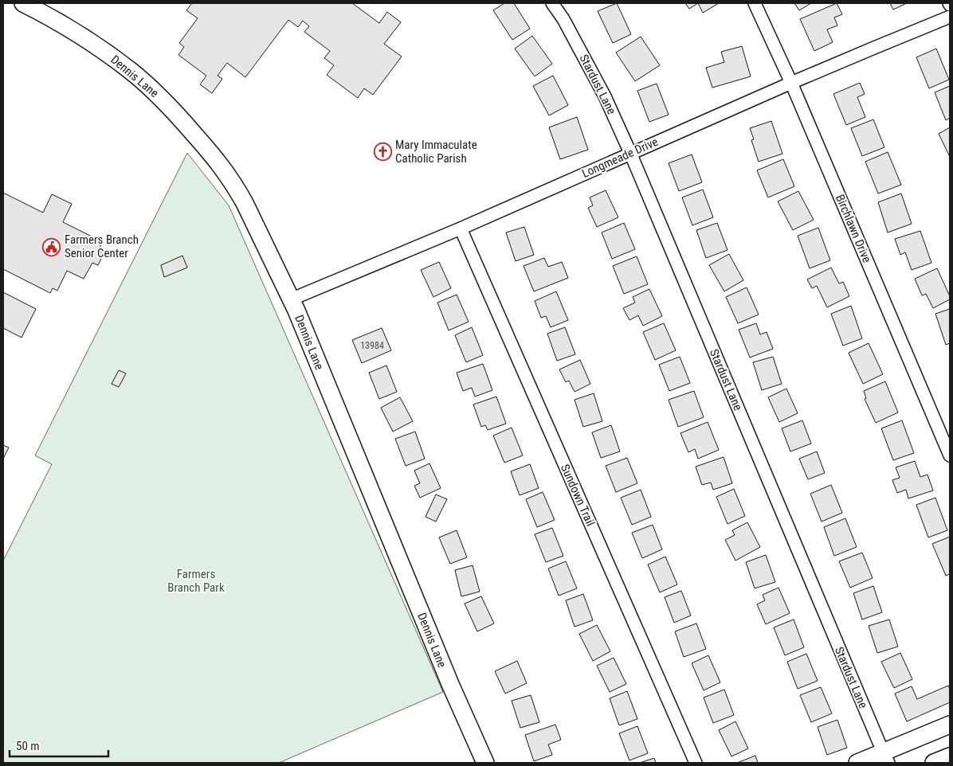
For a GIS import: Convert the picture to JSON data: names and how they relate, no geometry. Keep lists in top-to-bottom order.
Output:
{
  "streets": {
    "street": [
      "Dennis Lane",
      "Stardust Lane",
      "Longmeade Drive",
      "Birchlawn Drive",
      "Sundown Trail"
    ]
  },
  "crossings": [
    ["Dennis Lane", "Longmeade Drive"],
    ["Stardust Lane", "Longmeade Drive"],
    ["Longmeade Drive", "Birchlawn Drive"],
    ["Longmeade Drive", "Sundown Trail"]
  ],
  "parks": ["Farmers Branch Park"],
  "places": {
    "church": ["Mary Immaculate Catholic Parish"],
    "public building": ["Farmers Branch Senior Center"]
  },
  "house_numbers": ["13984"],
  "scale_bar": "50 m"
}
